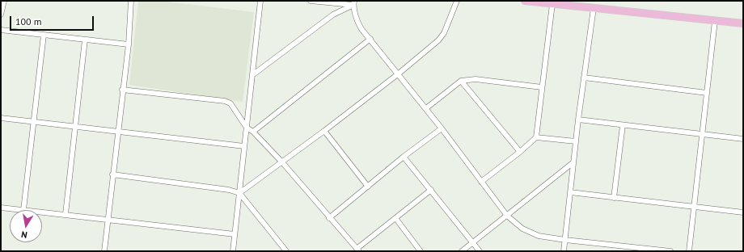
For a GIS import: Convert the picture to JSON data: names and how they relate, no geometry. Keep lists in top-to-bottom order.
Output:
{
  "scale_bar": "100 m",
  "north": "bottom"
}
